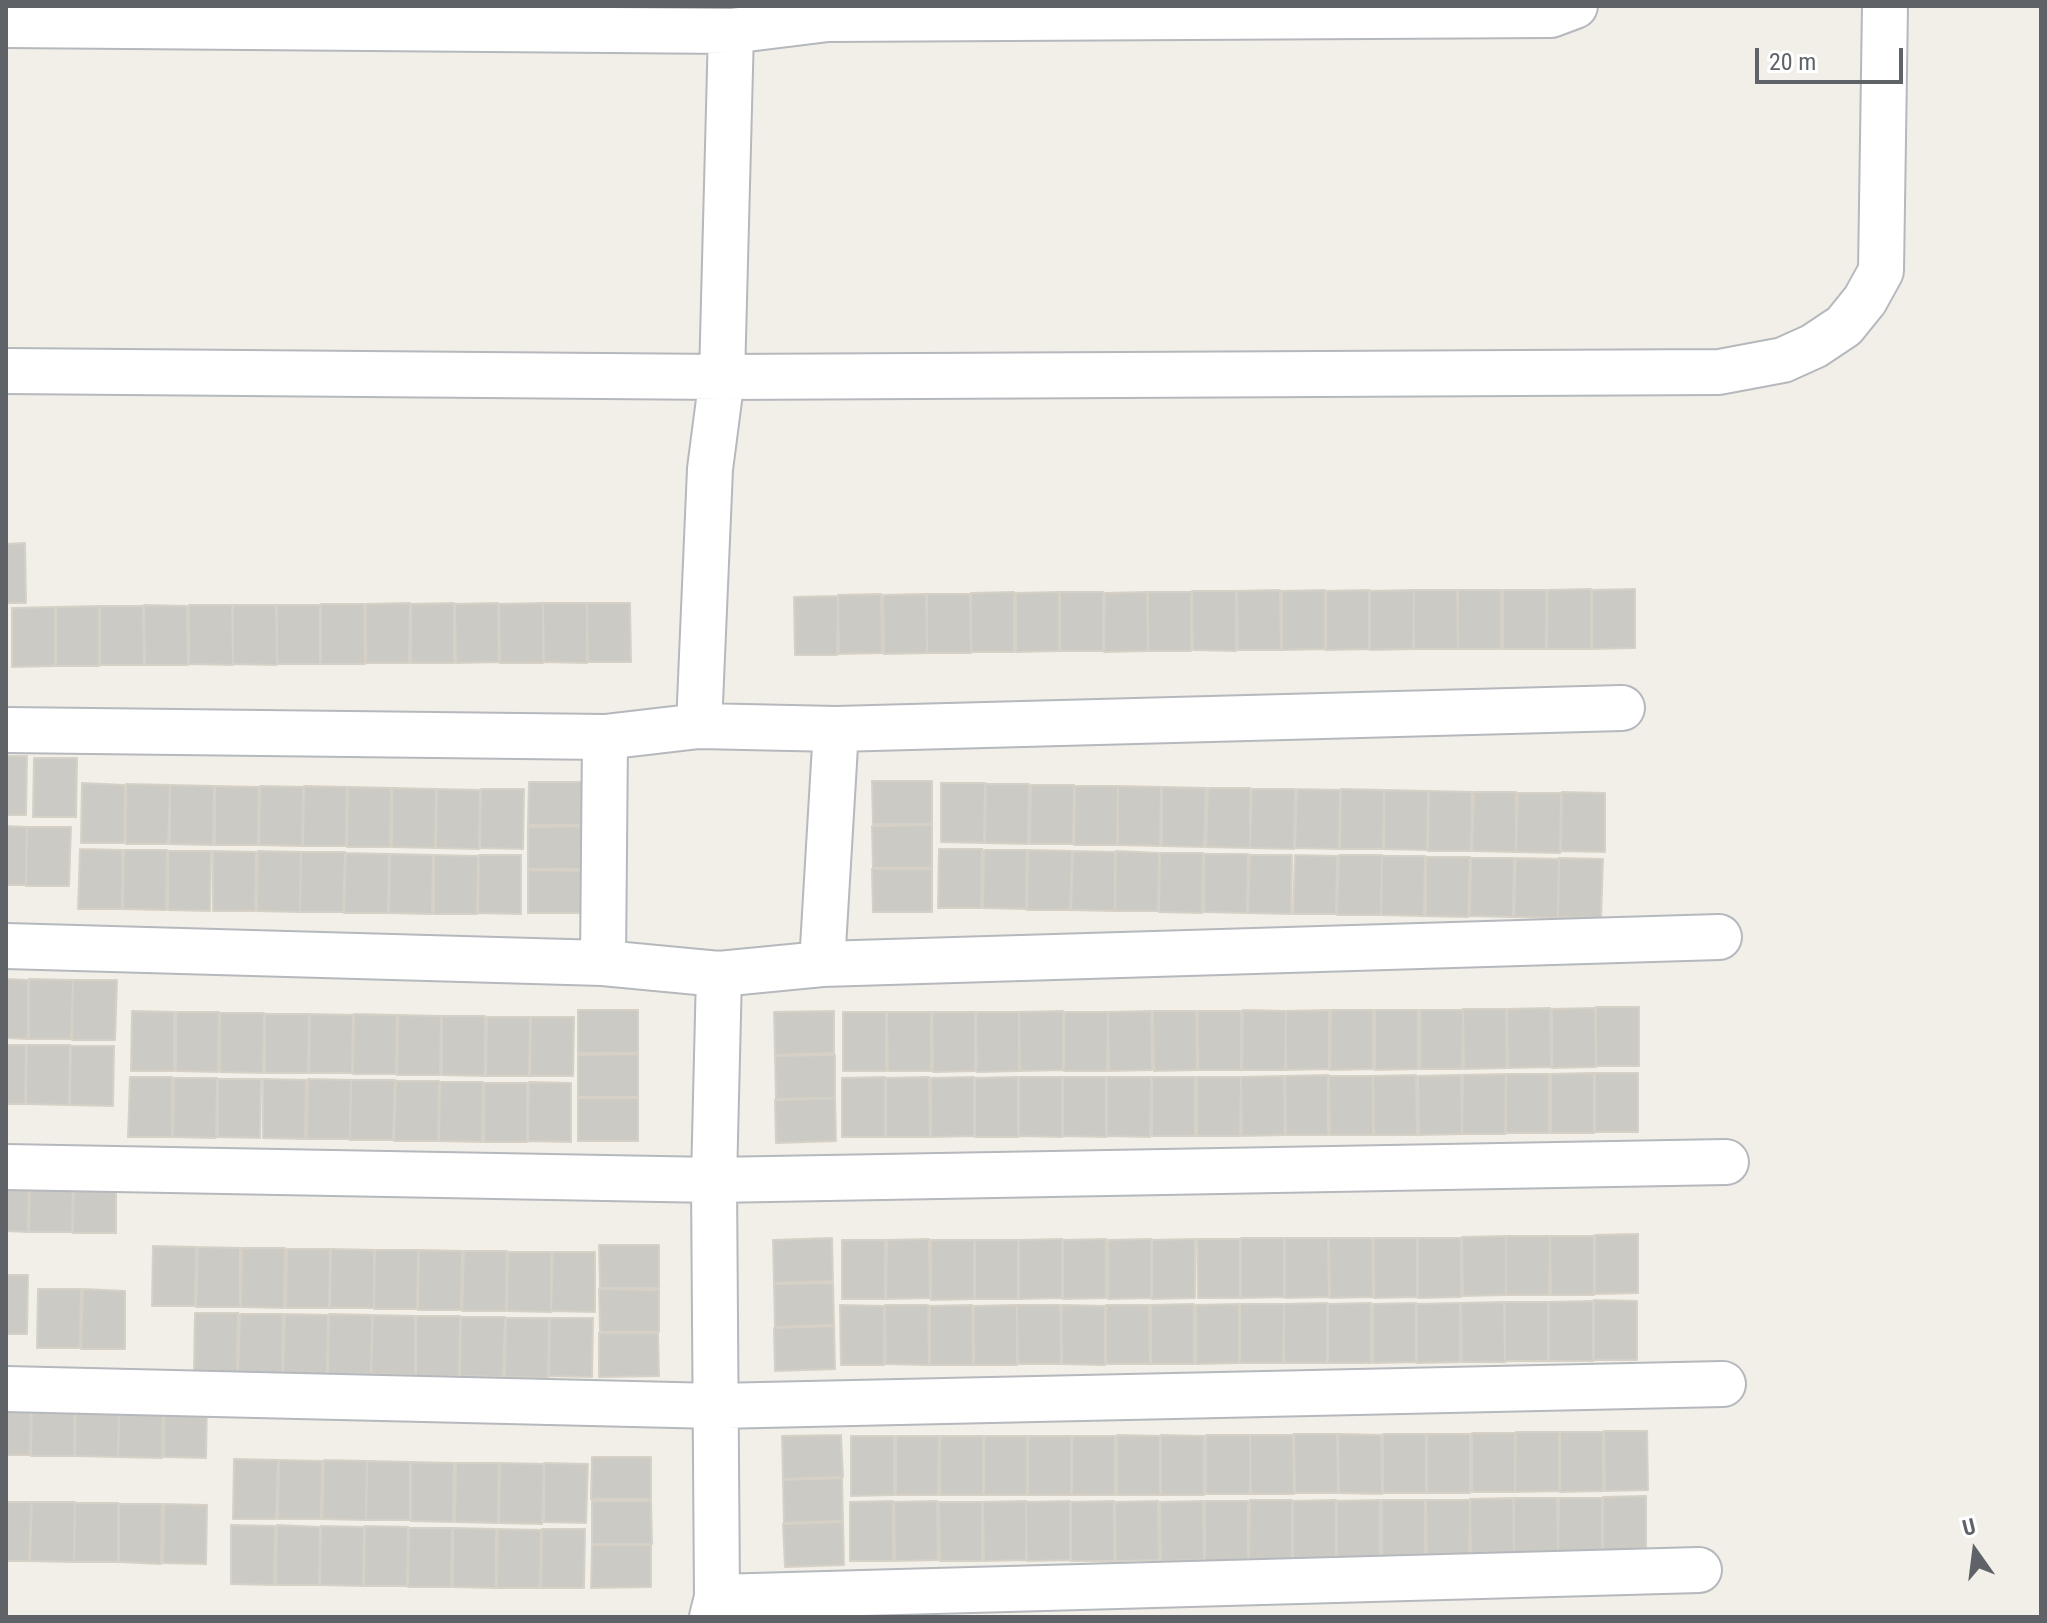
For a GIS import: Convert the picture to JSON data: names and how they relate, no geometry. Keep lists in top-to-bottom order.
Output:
{
  "scale_bar": "20 m",
  "north": "top"
}
